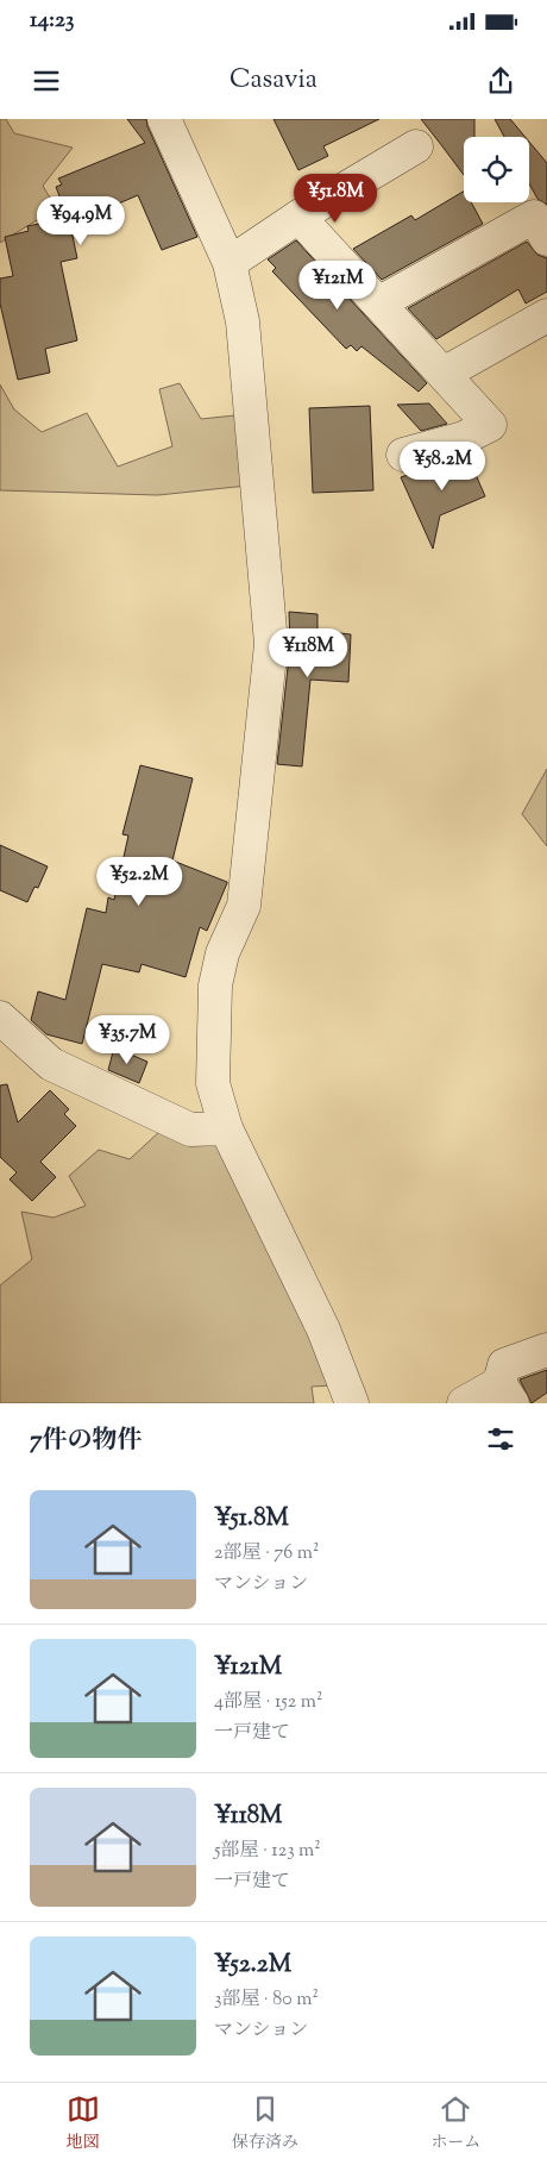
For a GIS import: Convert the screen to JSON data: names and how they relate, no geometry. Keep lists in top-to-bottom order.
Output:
{
  "page": {
    "status": "14:23",
    "header": "Casavia",
    "price": [
      "¥51.8M",
      "¥94.9M",
      "¥121M",
      "¥58.2M",
      "¥118M",
      "¥52.2M",
      "¥35.7M"
    ],
    "heading": "7件の物件",
    "list": [
      {
        "name": "¥51.8M",
        "note": "2部屋 · 76 m² · マンション"
      },
      {
        "name": "¥121M",
        "note": "4部屋 · 152 m² · 一戸建て"
      },
      {
        "name": "¥118M",
        "note": "5部屋 · 123 m² · 一戸建て"
      },
      {
        "name": "¥52.2M",
        "note": "3部屋 · 80 m² · マンション"
      }
    ],
    "tabs": ["地図", "保存済み", "ホーム"]
  }
}
